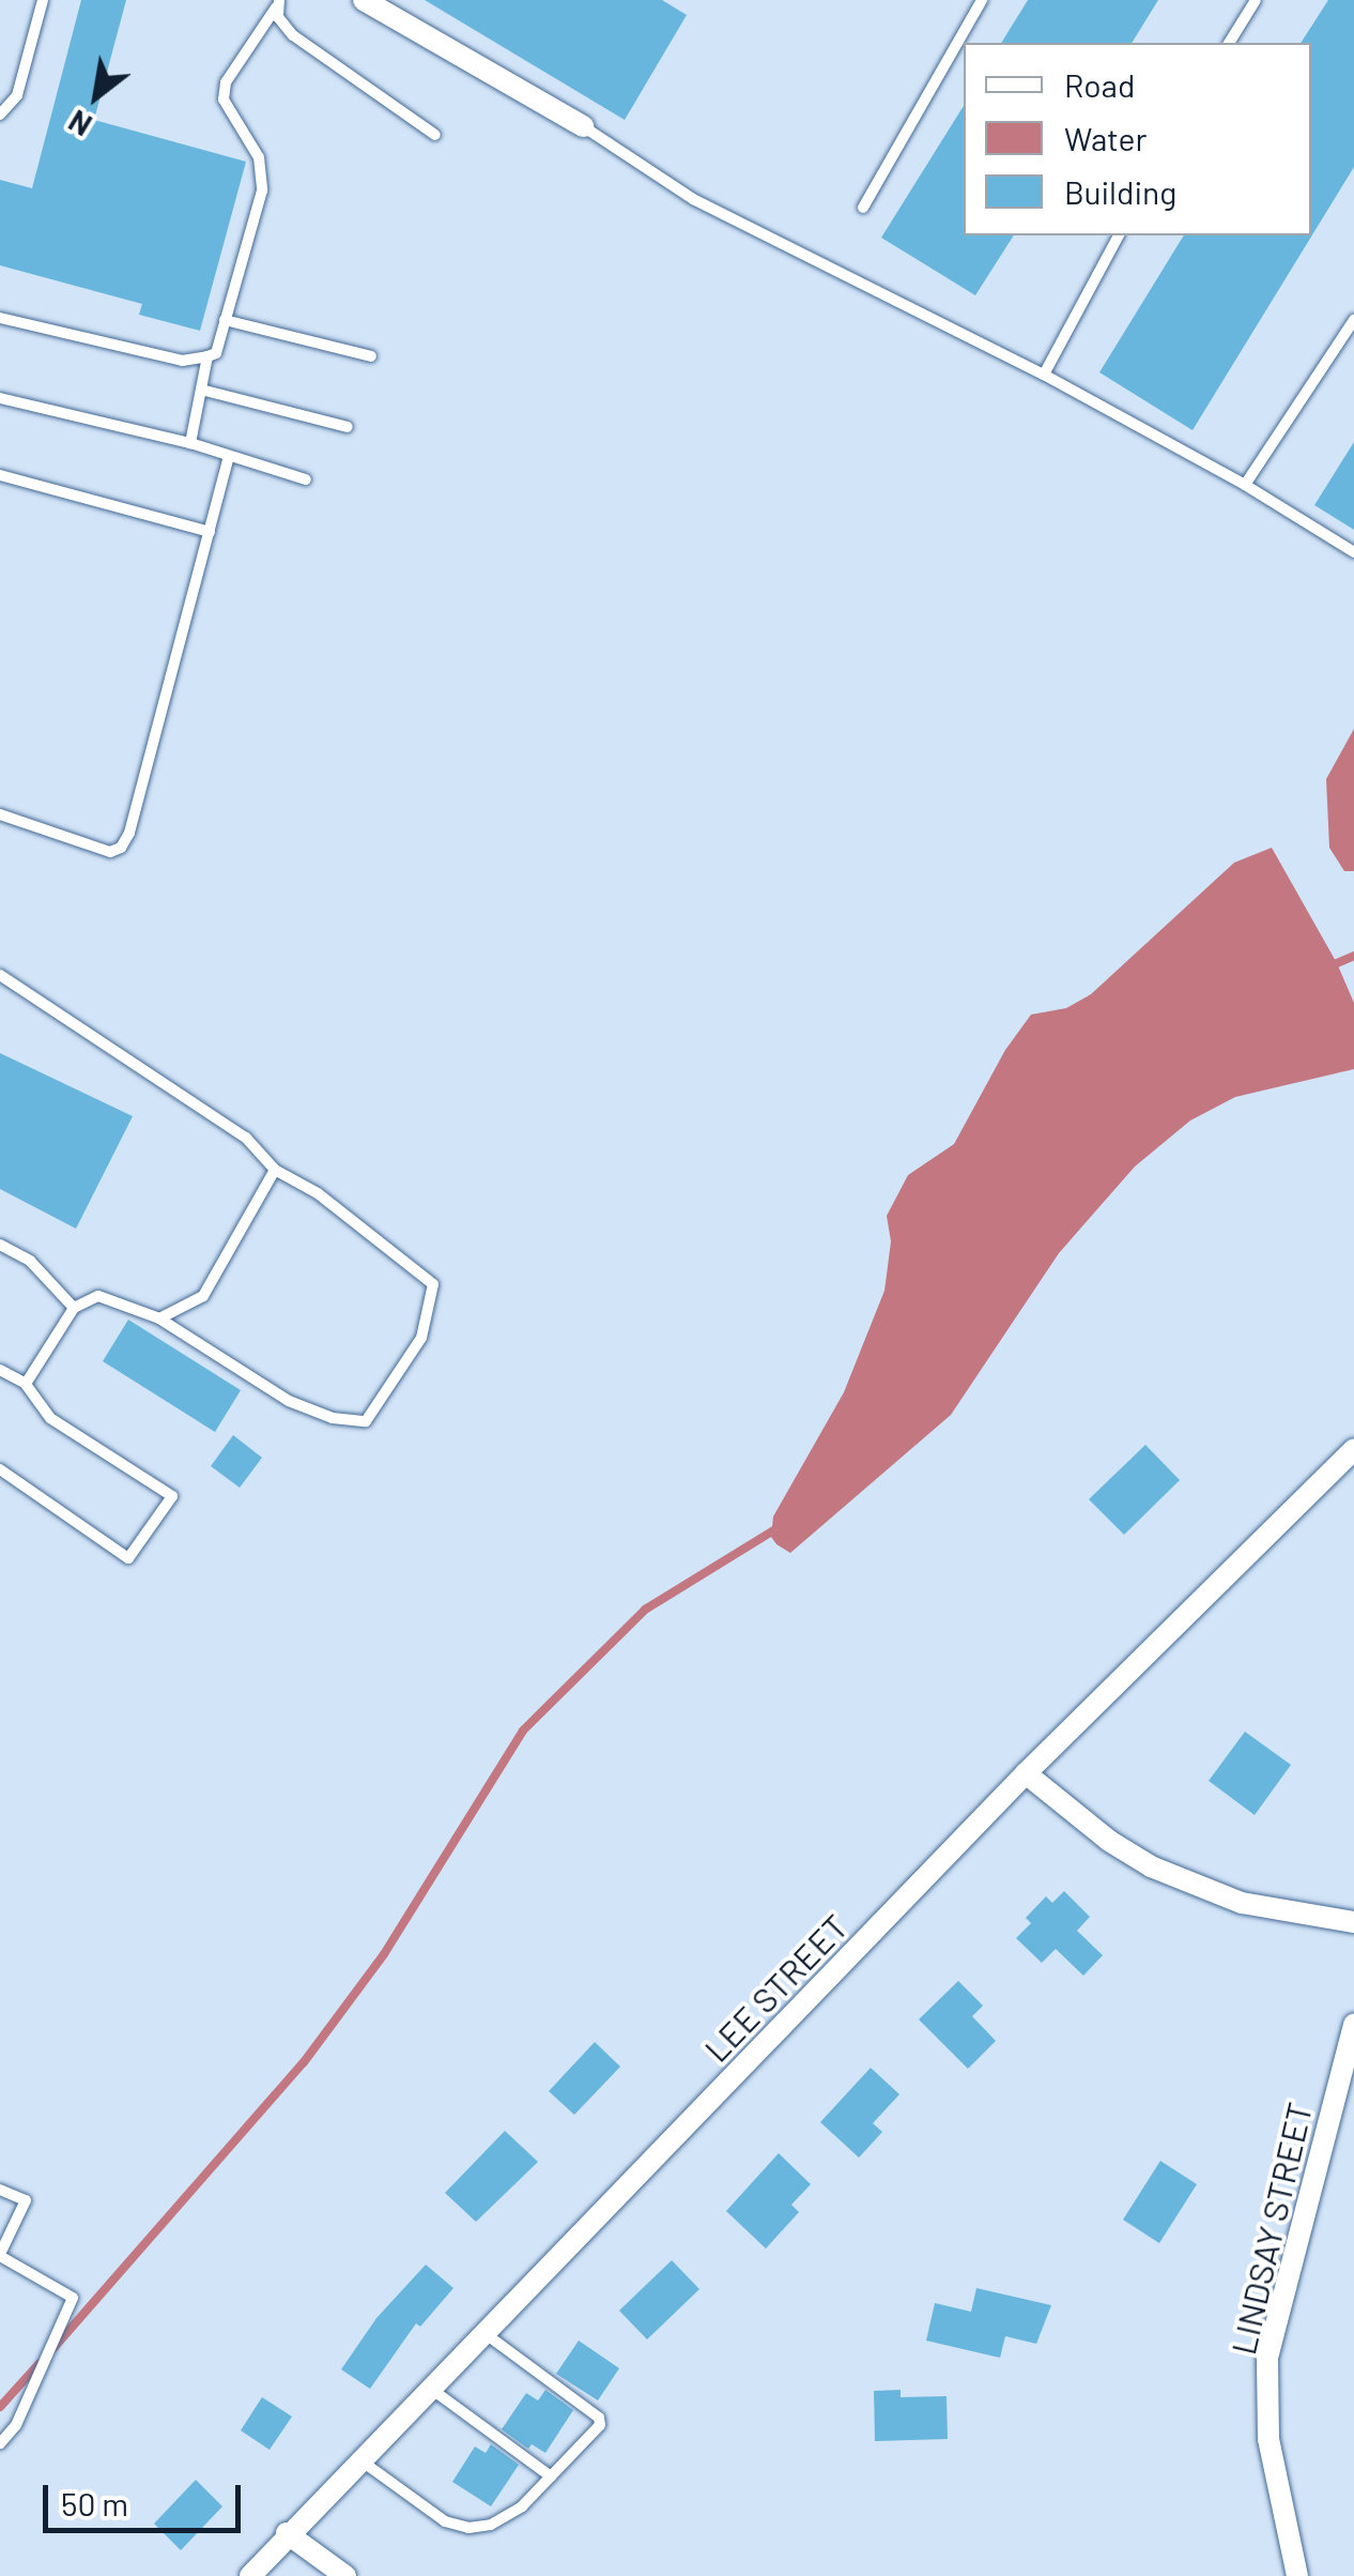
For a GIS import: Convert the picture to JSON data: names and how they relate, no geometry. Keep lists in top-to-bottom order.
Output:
{
  "streets": {
    "street": ["LEE STREET", "LINDSAY STREET"]
  },
  "legend": ["Road", "Water", "Building"],
  "scale_bar": "50 m",
  "north": "bottom left"
}
